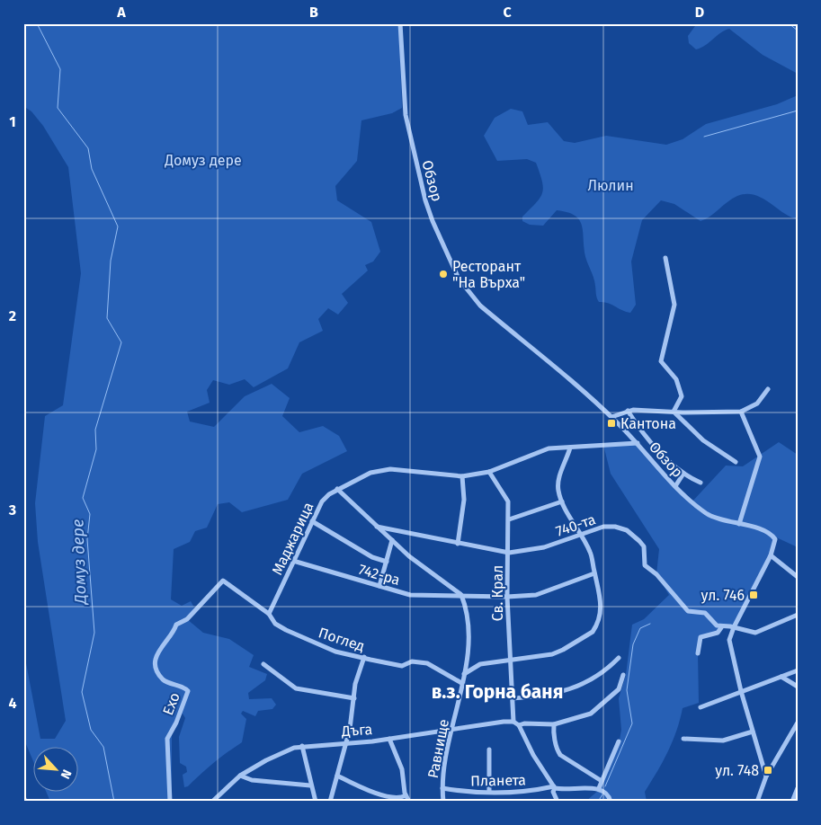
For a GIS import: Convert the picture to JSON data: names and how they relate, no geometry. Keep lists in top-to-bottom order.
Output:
{
  "streets": {
    "street": [
      "Обзор",
      "740-та",
      "Маджарица",
      "742-ра",
      "Св. Крал",
      "Поглед",
      "Ехо",
      "Дъга",
      "Равнище",
      "Планета"
    ]
  },
  "crossings": [
    ["Обзор", "Маджарица"],
    ["740-та", "Св. Крал"],
    ["Маджарица", "742-ра"],
    ["Маджарица", "Св. Крал"],
    ["Маджарица", "Поглед"],
    ["742-ра", "Св. Крал"],
    ["742-ра", "Равнище"],
    ["Св. Крал", "Дъга"],
    ["Поглед", "Ехо"],
    ["Поглед", "Равнище"],
    ["Дъга", "Равнище"],
    ["Равнище", "Планета"]
  ],
  "districts": ["в.з. Горна баня"],
  "water": ["Домуз дере"],
  "parks": ["Домуз дере", "Люлин"],
  "places": {
    "other": ["Ресторант \"На Върха\""],
    "transit": ["Кантона", "ул. 746", "ул. 748"]
  },
  "north": "bottom right",
  "grid": {
    "columns": [
      "A",
      "B",
      "C",
      "D"
    ],
    "rows": [
      "1",
      "2",
      "3",
      "4"
    ]
  }
}
